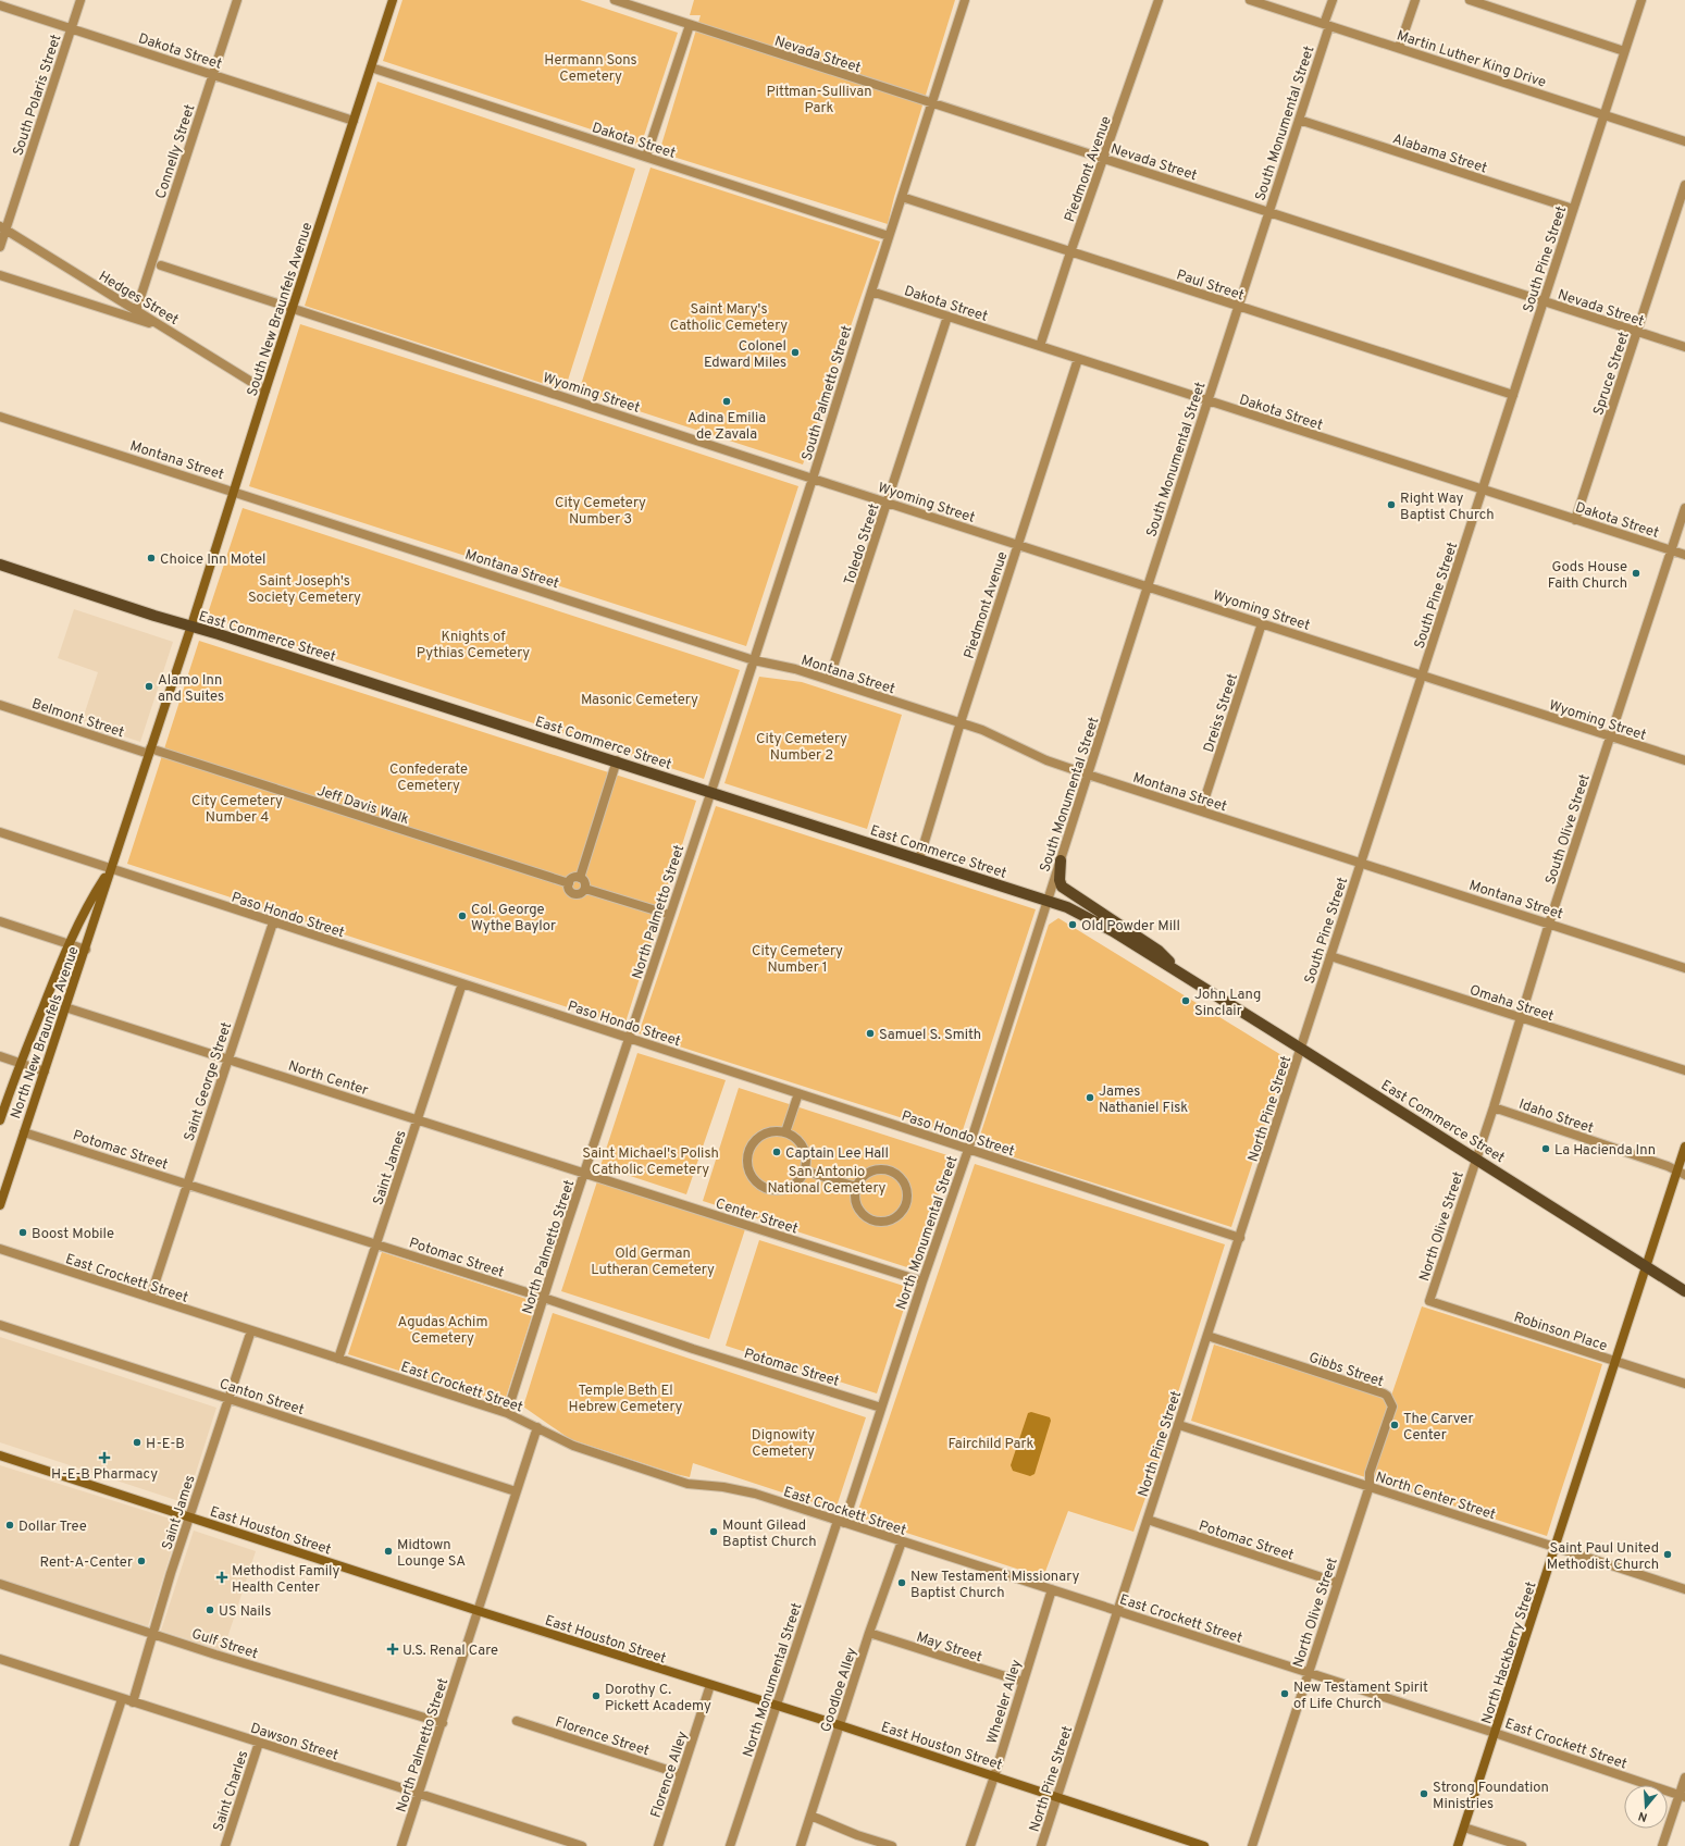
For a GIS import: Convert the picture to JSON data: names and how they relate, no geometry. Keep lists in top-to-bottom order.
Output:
{
  "streets": {
    "main road": [
      "South New Braunfels Avenue",
      "East Commerce Street",
      "North New Braunfels Avenue",
      "East Houston Street",
      "North Hackberry Street"
    ],
    "street": [
      "Dakota Street",
      "Nevada Street",
      "Martin Luther King Drive",
      "South Polaris Street",
      "South Monumental Street",
      "Connelly Street",
      "Alabama Street",
      "Piedmont Avenue",
      "South Pine Street",
      "Paul Street",
      "Hedges Street",
      "Spruce Street",
      "Wyoming Street",
      "South Palmetto Street",
      "Montana Street",
      "Toledo Street",
      "Dreiss Street",
      "Belmont Street",
      "Jeff Davis Walk",
      "South Olive Street",
      "North Palmetto Street",
      "Paso Hondo Street",
      "Omaha Street",
      "North Center",
      "Saint George Street",
      "North Pine Street",
      "Idaho Street",
      "Potomac Street",
      "Saint James",
      "Center Street",
      "North Olive Street",
      "North Monumental Street",
      "East Crockett Street",
      "Robinson Place",
      "Gibbs Street",
      "Canton Street",
      "North Center Street",
      "Gulf Street",
      "May Street",
      "Goodloe Alley",
      "Wheeler Alley",
      "Florence Street",
      "Dawson Street",
      "Florence Alley",
      "Saint Charles"
    ]
  },
  "crossings": [
    ["Dakota Street", "South Polaris Street"],
    ["Dakota Street", "South Monumental Street"],
    ["Dakota Street", "Connelly Street"],
    ["Dakota Street", "Piedmont Avenue"],
    ["Dakota Street", "South Pine Street"],
    ["Dakota Street", "South New Braunfels Avenue"],
    ["Dakota Street", "Spruce Street"],
    ["Dakota Street", "South Palmetto Street"],
    ["Dakota Street", "Toledo Street"],
    ["Dakota Street", "South Olive Street"],
    ["Nevada Street", "South Monumental Street"],
    ["Nevada Street", "Piedmont Avenue"],
    ["Nevada Street", "South Pine Street"],
    ["Nevada Street", "Spruce Street"],
    ["Nevada Street", "South Palmetto Street"],
    ["Martin Luther King Drive", "South Monumental Street"],
    ["Martin Luther King Drive", "South Pine Street"],
    ["South Polaris Street", "Hedges Street"],
    ["South Monumental Street", "Alabama Street"],
    ["South Monumental Street", "Paul Street"],
    ["South Monumental Street", "Wyoming Street"],
    ["South Monumental Street", "Montana Street"],
    ["South Monumental Street", "East Commerce Street"],
    ["South Monumental Street", "North Monumental Street"],
    ["Connelly Street", "Hedges Street"],
    ["Alabama Street", "South Pine Street"],
    ["Piedmont Avenue", "Paul Street"],
    ["Piedmont Avenue", "Wyoming Street"],
    ["Piedmont Avenue", "Montana Street"],
    ["Piedmont Avenue", "East Commerce Street"],
    ["South Pine Street", "Paul Street"],
    ["South Pine Street", "Wyoming Street"],
    ["South Pine Street", "Montana Street"],
    ["South Pine Street", "East Commerce Street"],
    ["South Pine Street", "Omaha Street"],
    ["South Pine Street", "North Pine Street"],
    ["Paul Street", "South Palmetto Street"],
    ["Hedges Street", "South New Braunfels Avenue"],
    ["South New Braunfels Avenue", "Wyoming Street"],
    ["South New Braunfels Avenue", "Montana Street"],
    ["South New Braunfels Avenue", "East Commerce Street"],
    ["South New Braunfels Avenue", "North New Braunfels Avenue"],
    ["Wyoming Street", "South Palmetto Street"],
    ["Wyoming Street", "Toledo Street"],
    ["Wyoming Street", "Dreiss Street"],
    ["Wyoming Street", "South Olive Street"],
    ["South Palmetto Street", "Montana Street"],
    ["South Palmetto Street", "East Commerce Street"],
    ["South Palmetto Street", "North Palmetto Street"],
    ["Montana Street", "Toledo Street"],
    ["Montana Street", "Dreiss Street"],
    ["Montana Street", "South Olive Street"],
    ["East Commerce Street", "South Olive Street"],
    ["East Commerce Street", "North Palmetto Street"],
    ["East Commerce Street", "North New Braunfels Avenue"],
    ["East Commerce Street", "North Pine Street"],
    ["East Commerce Street", "North Olive Street"],
    ["East Commerce Street", "North Monumental Street"],
    ["East Commerce Street", "North Hackberry Street"],
    ["Belmont Street", "Jeff Davis Walk"],
    ["Belmont Street", "North New Braunfels Avenue"],
    ["Jeff Davis Walk", "North New Braunfels Avenue"],
    ["South Olive Street", "Omaha Street"],
    ["South Olive Street", "Idaho Street"],
    ["South Olive Street", "North Olive Street"],
    ["North Palmetto Street", "Paso Hondo Street"],
    ["North Palmetto Street", "North Center"],
    ["North Palmetto Street", "Potomac Street"],
    ["North Palmetto Street", "Center Street"],
    ["North Palmetto Street", "East Crockett Street"],
    ["North Palmetto Street", "Canton Street"],
    ["North Palmetto Street", "East Houston Street"],
    ["North Palmetto Street", "Gulf Street"],
    ["North Palmetto Street", "Dawson Street"],
    ["Paso Hondo Street", "North New Braunfels Avenue"],
    ["Paso Hondo Street", "Saint George Street"],
    ["Paso Hondo Street", "North Pine Street"],
    ["Paso Hondo Street", "Saint James"],
    ["Paso Hondo Street", "North Monumental Street"],
    ["North New Braunfels Avenue", "North Center"],
    ["North New Braunfels Avenue", "Potomac Street"],
    ["North Center", "Saint George Street"],
    ["North Center", "Saint James"],
    ["North Center", "Center Street"],
    ["Saint George Street", "Potomac Street"],
    ["Saint George Street", "East Crockett Street"],
    ["North Pine Street", "Potomac Street"],
    ["North Pine Street", "East Crockett Street"],
    ["North Pine Street", "Gibbs Street"],
    ["North Pine Street", "North Center Street"],
    ["North Pine Street", "East Houston Street"],
    ["Idaho Street", "North Hackberry Street"],
    ["Potomac Street", "Saint James"],
    ["Potomac Street", "North Olive Street"],
    ["Potomac Street", "North Monumental Street"],
    ["Saint James", "East Crockett Street"],
    ["Saint James", "Canton Street"],
    ["Saint James", "East Houston Street"],
    ["Saint James", "Gulf Street"],
    ["Saint James", "Dawson Street"],
    ["Center Street", "North Monumental Street"],
    ["North Olive Street", "East Crockett Street"],
    ["North Olive Street", "Robinson Place"],
    ["North Olive Street", "Gibbs Street"],
    ["North Olive Street", "North Center Street"],
    ["North Monumental Street", "East Crockett Street"],
    ["North Monumental Street", "East Houston Street"],
    ["East Crockett Street", "North Hackberry Street"],
    ["East Crockett Street", "Goodloe Alley"],
    ["East Crockett Street", "Wheeler Alley"],
    ["Robinson Place", "North Hackberry Street"],
    ["Gibbs Street", "North Center Street"],
    ["North Center Street", "North Hackberry Street"],
    ["East Houston Street", "Goodloe Alley"],
    ["East Houston Street", "Wheeler Alley"],
    ["East Houston Street", "Florence Alley"],
    ["May Street", "Goodloe Alley"],
    ["May Street", "Wheeler Alley"],
    ["Florence Street", "Florence Alley"],
    ["Dawson Street", "Saint Charles"]
  ],
  "parks": [
    "Hermann Sons Cemetery",
    "Pittman-Sullivan Park",
    "Saint Mary's Catholic Cemetery",
    "City Cemetery Number 3",
    "Saint Joseph's Society Cemetery",
    "Knights of Pythias Cemetery",
    "Masonic Cemetery",
    "City Cemetery Number 2",
    "Confederate Cemetery",
    "City Cemetery Number 4",
    "City Cemetery Number 1",
    "Saint Michael's Polish Catholic Cemetery",
    "San Antonio National Cemetery",
    "Old German Lutheran Cemetery",
    "Agudas Achim Cemetery",
    "Temple Beth El Hebrew Cemetery",
    "Dignowity Cemetery",
    "Fairchild Park"
  ],
  "places": {
    "other": [
      "Colonel Edward Miles",
      "Adina Emilia de Zavala",
      "Right Way Baptist Church",
      "Choice Inn Motel",
      "Gods House Faith Church",
      "Alamo Inn and Suites",
      "Col. George Wythe Baylor",
      "Old Powder Mill",
      "John Lang Sinclair",
      "Samuel S. Smith",
      "James Nathaniel Fisk",
      "La Hacienda Inn",
      "Captain Lee Hall",
      "Boost Mobile",
      "The Carver Center",
      "H-E-B",
      "Dollar Tree",
      "Mount Gilead Baptist Church",
      "Midtown Lounge SA",
      "Saint Paul United Methodist Church",
      "Rent-A-Center",
      "New Testament Missionary Baptist Church",
      "US Nails",
      "New Testament Spirit of Life Church",
      "Dorothy C. Pickett Academy",
      "Strong Foundation Ministries"
    ],
    "health": ["H-E-B Pharmacy", "Methodist Family Health Center", "U.S. Renal Care"]
  },
  "north": "bottom"
}
